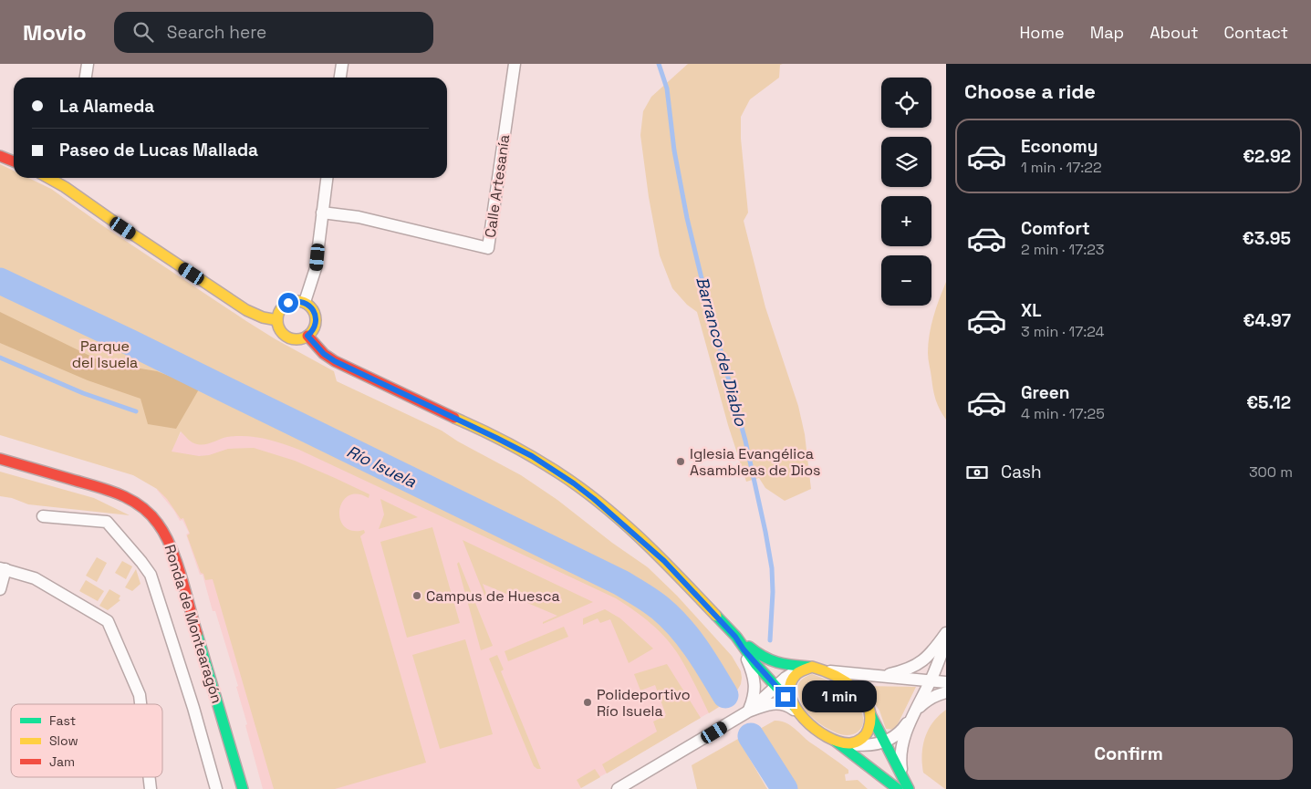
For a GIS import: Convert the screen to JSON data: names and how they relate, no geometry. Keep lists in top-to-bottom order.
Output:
{
  "streets": {
    "main road": ["Ronda de Montearagón"],
    "street": ["Calle Artesanía"]
  },
  "water": ["Barranco del Diablo", "Río Isuela"],
  "parks": ["Parque del Isuela"],
  "places": ["Iglesia Evangélica Asambleas de Dios", "Campus de Huesca", "Polideportivo Río Isuela"],
  "legend": ["Fast", "Slow", "Jam"],
  "page": {
    "header": "Movio",
    "search": "Search here",
    "nav": [
      "Home",
      "Map",
      "About",
      "Contact"
    ],
    "heading": "Choose a ride",
    "map_buttons": ["+", "−"],
    "banner": ["La Alameda", "Paseo de Lucas Mallada"],
    "list": [
      {
        "name": "Economy",
        "note": "1 min · 17:22",
        "value": "€2.92"
      },
      {
        "name": "Comfort",
        "note": "2 min · 17:23",
        "value": "€3.95"
      },
      {
        "name": "XL",
        "note": "3 min · 17:24",
        "value": "€4.97"
      },
      {
        "name": "Green",
        "note": "4 min · 17:25",
        "value": "€5.12"
      }
    ],
    "pay": ["Cash", "300 m"],
    "bubble": "1 min",
    "buttons": "Confirm"
  }
}
